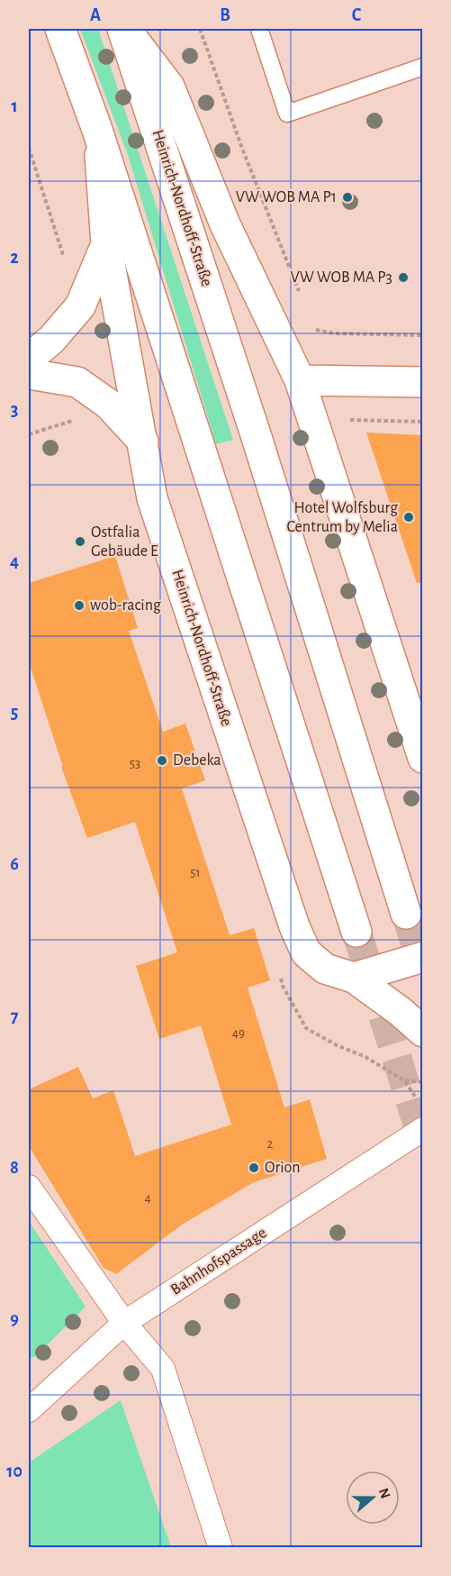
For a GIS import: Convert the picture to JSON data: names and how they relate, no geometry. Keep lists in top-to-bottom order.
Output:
{
  "streets": {
    "street": ["Heinrich-Nordhoff-Straße", "Bahnhofspassage"]
  },
  "places": [
    "VW WOB MA P1",
    "VW WOB MA P3",
    "Hotel Wolfsburg Centrum by Melia",
    "Ostfalia Gebäude E",
    "wob-racing",
    "Debeka",
    "Orion"
  ],
  "house_numbers": [
    "53",
    "51",
    "49",
    "2",
    "4"
  ],
  "north": "right",
  "grid": {
    "columns": ["A", "B", "C"],
    "rows": [
      "1",
      "2",
      "3",
      "4",
      "5",
      "6",
      "7",
      "8",
      "9",
      "10"
    ]
  }
}
